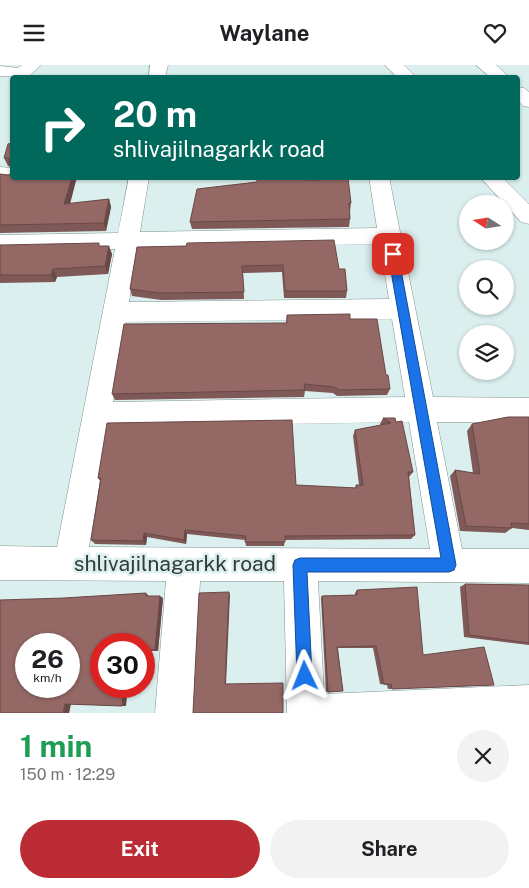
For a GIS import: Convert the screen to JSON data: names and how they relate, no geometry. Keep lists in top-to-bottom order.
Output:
{
  "streets": {
    "street": ["shlivajilnagarkk road"]
  },
  "north": "left",
  "page": {
    "header": "Waylane",
    "turn": ["20 m", "shlivajilnagarkk road"],
    "speed": "26 km/h",
    "limit": "30",
    "heading": ["1 min", "150 m · 12:29"],
    "buttons": ["Exit", "Share"]
  }
}
